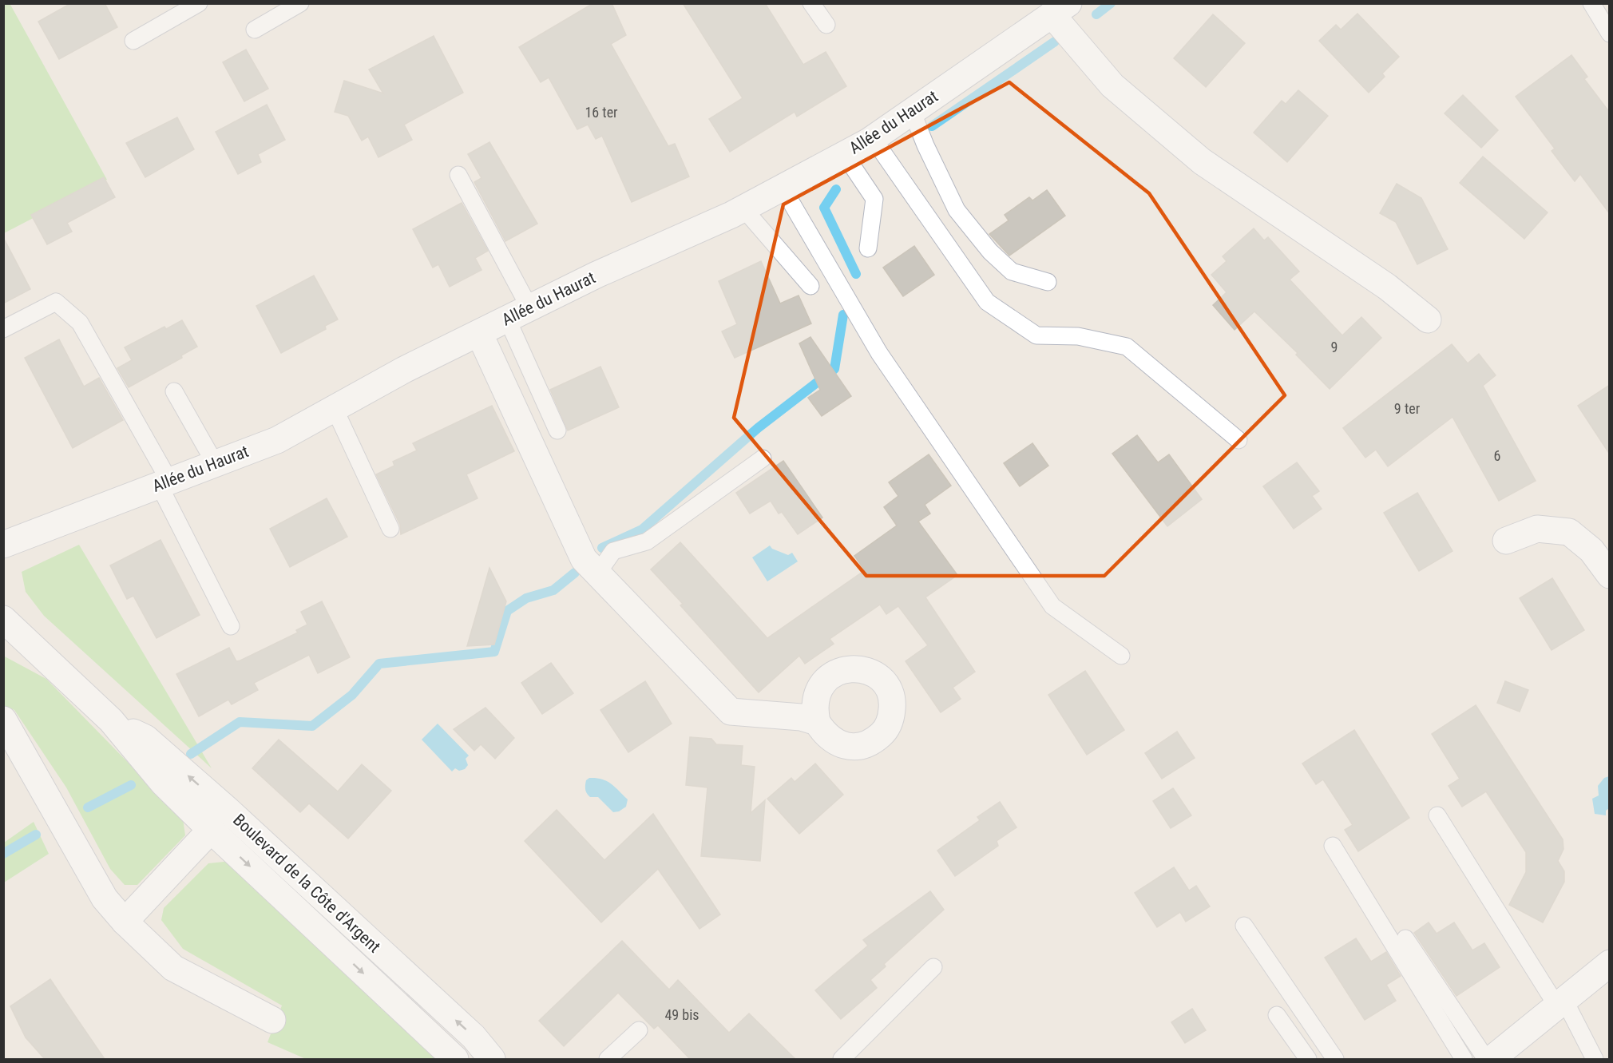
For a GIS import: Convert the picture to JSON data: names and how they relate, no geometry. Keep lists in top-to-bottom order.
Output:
{
  "streets": {
    "street": ["Allée du Haurat", "Boulevard de la Côte d'Argent"]
  },
  "house_numbers": [
    "16 ter",
    "9",
    "9 ter",
    "6",
    "49 bis"
  ]
}
